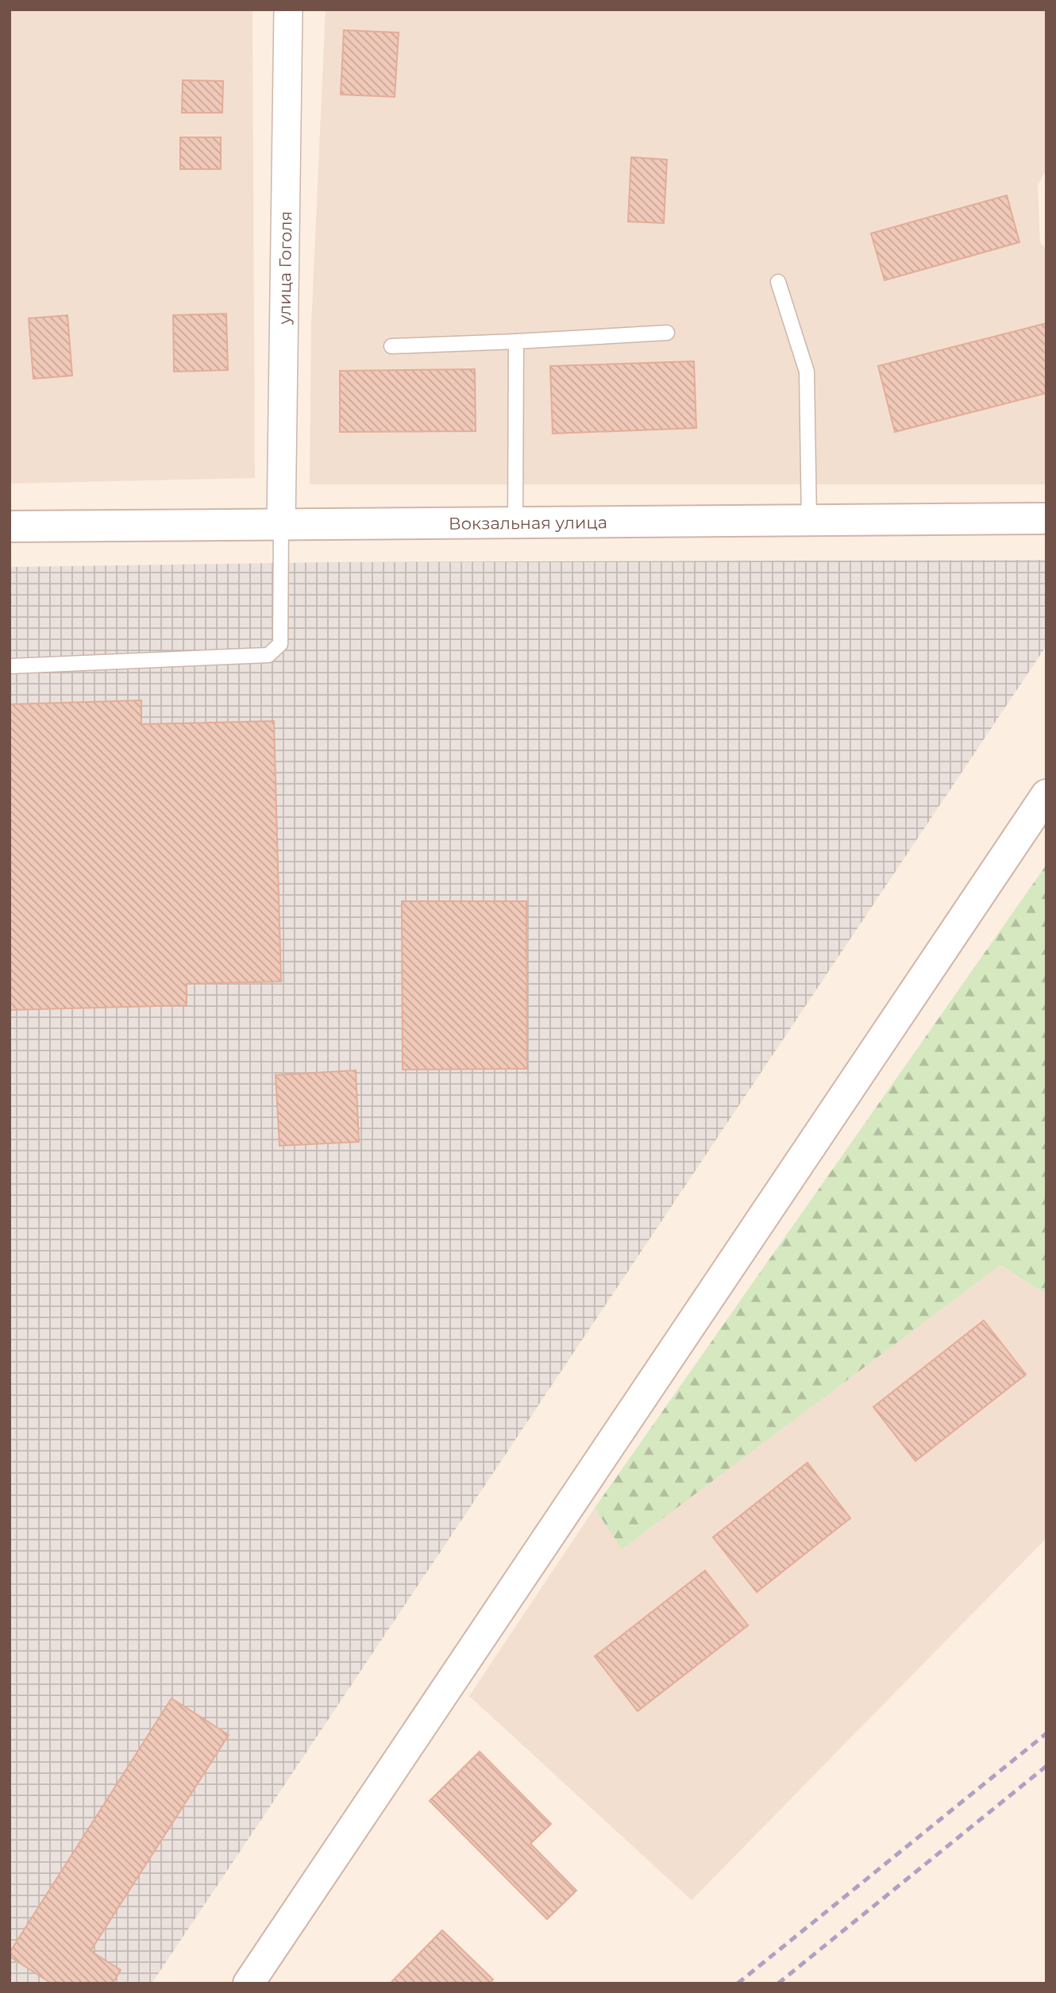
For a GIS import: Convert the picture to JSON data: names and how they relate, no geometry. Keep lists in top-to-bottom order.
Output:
{
  "streets": {
    "street": ["улица Гоголя", "Вокзальная улица"]
  },
  "crossings": [
    ["улица Гоголя", "Вокзальная улица"]
  ]
}
